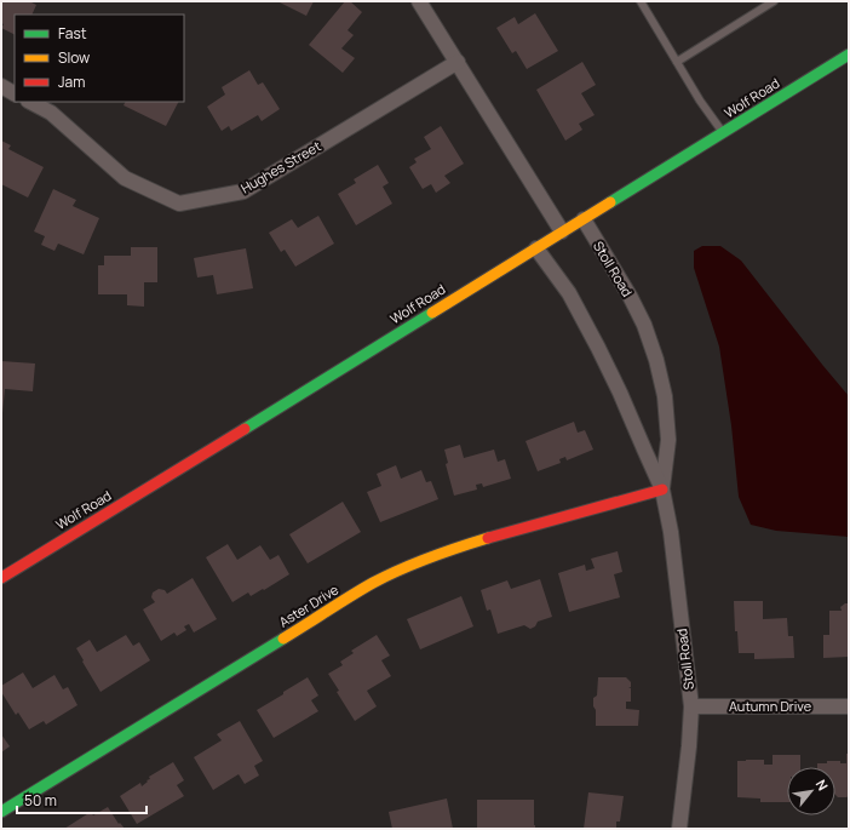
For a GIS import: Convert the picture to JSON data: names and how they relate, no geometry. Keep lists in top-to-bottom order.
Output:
{
  "streets": {
    "main road": ["Wolf Road", "Aster Drive"],
    "street": ["Hughes Street", "Stoll Road", "Autumn Drive"]
  },
  "crossings": [
    ["Wolf Road", "Stoll Road"],
    ["Stoll Road", "Aster Drive"],
    ["Stoll Road", "Autumn Drive"]
  ],
  "legend": ["Fast", "Slow", "Jam"],
  "scale_bar": "50 m",
  "north": "top right"
}
